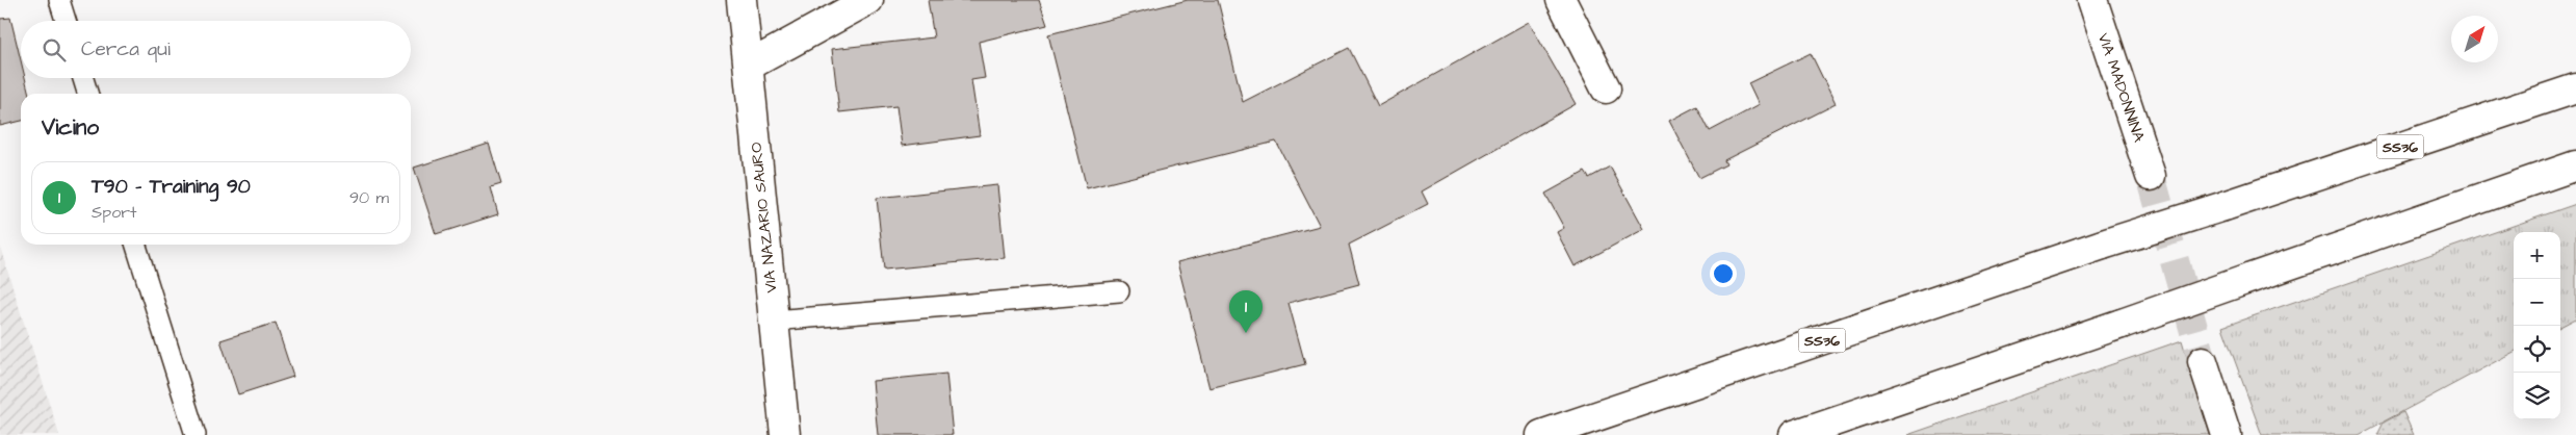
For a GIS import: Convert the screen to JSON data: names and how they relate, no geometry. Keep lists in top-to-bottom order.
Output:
{
  "streets": {
    "main road": ["VIA MADONNINA", "SS36", "VIA NAZARIO SAURO"]
  },
  "north": "top right",
  "page": {
    "search": "Cerca qui",
    "heading": "Vicino",
    "list": [
      {
        "mark": "1",
        "name": "T90 - Training 90",
        "note": "Sport",
        "value": "90 m"
      }
    ],
    "map_buttons": ["+", "−"],
    "pins": "1"
  }
}
